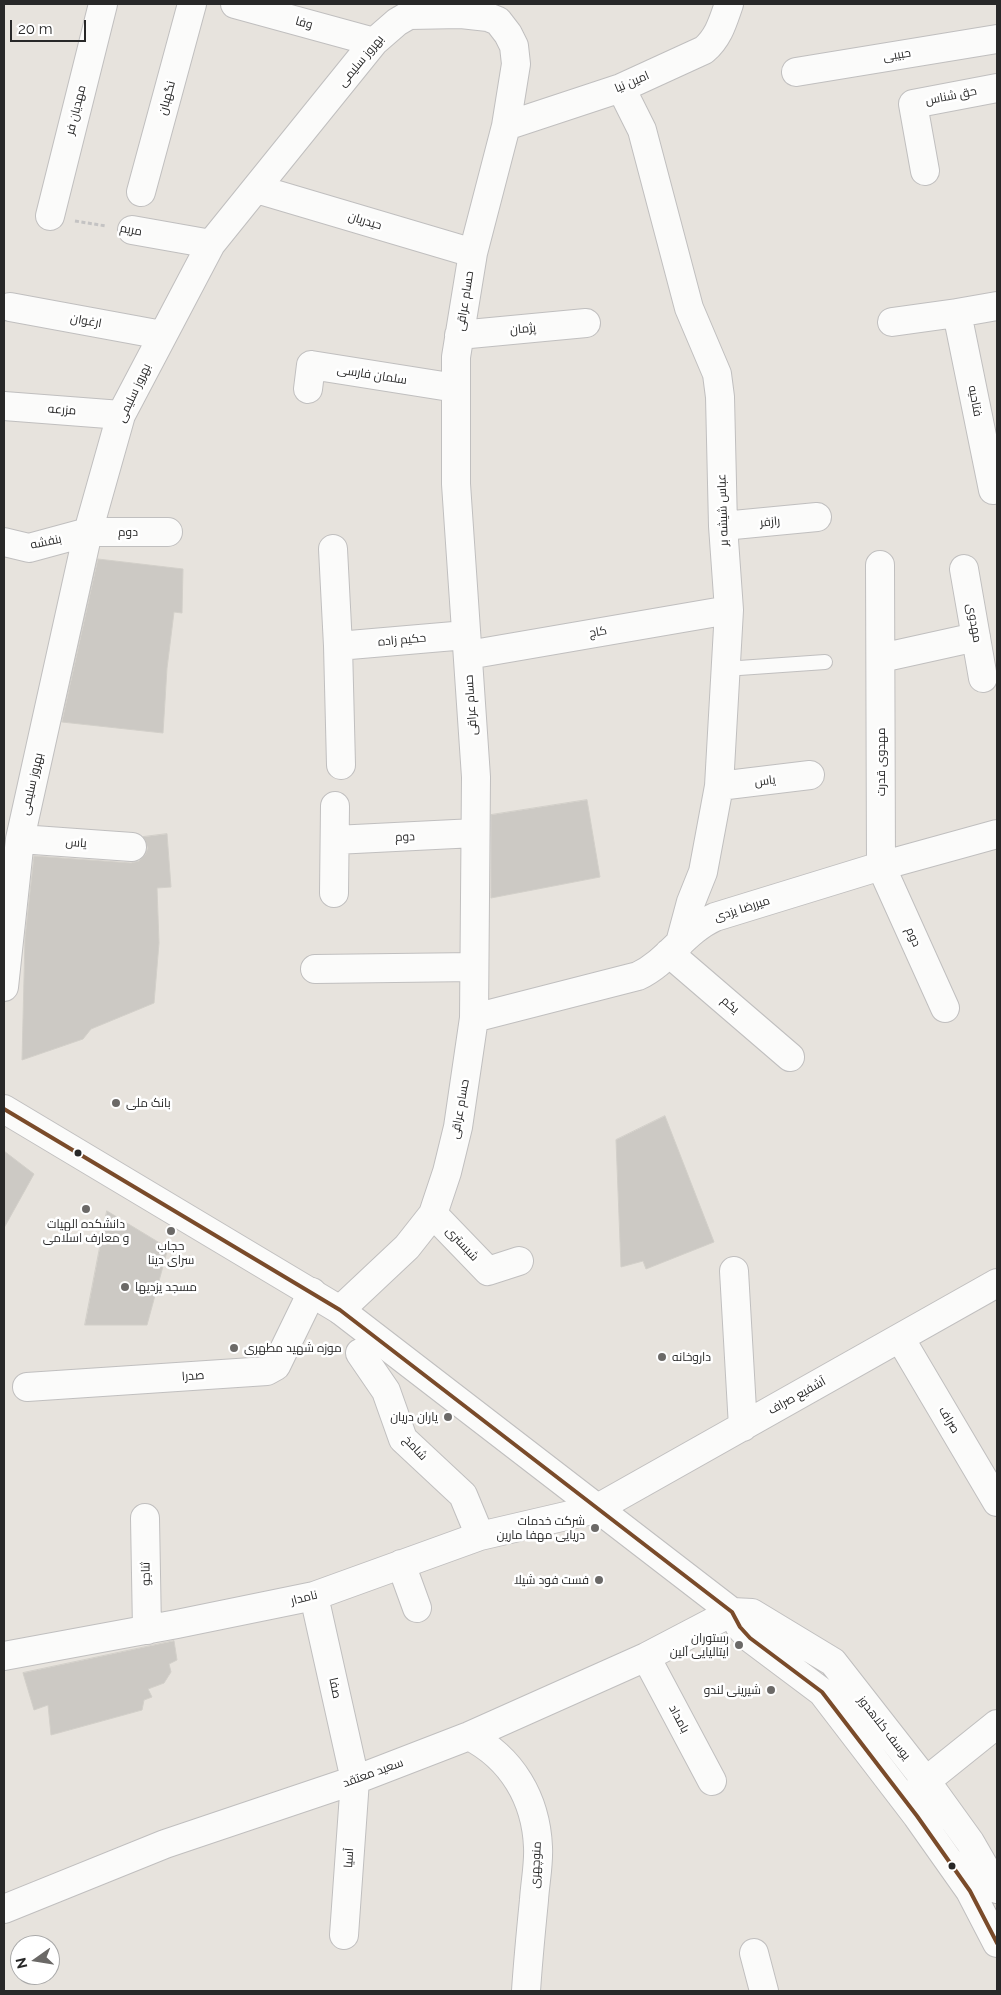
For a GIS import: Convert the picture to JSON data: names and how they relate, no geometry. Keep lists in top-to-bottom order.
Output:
{
  "streets": {
    "street": [
      "وفا",
      "حبیبی",
      "بهروز سلیمی",
      "امین نیا",
      "حق شناس",
      "نگهبان",
      "مهدیان فر",
      "حیدریان",
      "مریم",
      "حسام عراقی",
      "ارغوان",
      "پژمان",
      "سلمان فارسی",
      "فتاحیه",
      "مزرعه",
      "عباس شیشه بر",
      "رازفر",
      "دوم",
      "بنفشه",
      "مهدوی",
      "کاج",
      "حکیم زاده",
      "مهدوی قدرت",
      "یاس",
      "میررضا یزدی",
      "یکم",
      "شبستری",
      "صدرا",
      "آشفیع صراف",
      "صراف",
      "شامخ",
      "ثناجو",
      "نامدار",
      "صفا",
      "بامداد",
      "یوسف کلاهدوز",
      "سعید معتقد",
      "آسیا",
      "منوچهری"
    ]
  },
  "crossings": [
    ["وفا", "بهروز سلیمی"],
    ["بهروز سلیمی", "حیدریان"],
    ["بهروز سلیمی", "مریم"],
    ["بهروز سلیمی", "حسام عراقی"],
    ["بهروز سلیمی", "ارغوان"],
    ["بهروز سلیمی", "مزرعه"],
    ["بهروز سلیمی", "دوم"],
    ["بهروز سلیمی", "بنفشه"],
    ["بهروز سلیمی", "یاس"],
    ["امین نیا", "حسام عراقی"],
    ["امین نیا", "عباس شیشه بر"],
    ["مهدیان فر", "مریم"],
    ["حیدریان", "حسام عراقی"],
    ["حسام عراقی", "پژمان"],
    ["حسام عراقی", "سلمان فارسی"],
    ["حسام عراقی", "دوم"],
    ["حسام عراقی", "کاج"],
    ["حسام عراقی", "حکیم زاده"],
    ["حسام عراقی", "میررضا یزدی"],
    ["حسام عراقی", "شبستری"],
    ["حسام عراقی", "یوسف کلاهدوز"],
    ["عباس شیشه بر", "رازفر"],
    ["عباس شیشه بر", "کاج"],
    ["عباس شیشه بر", "یاس"],
    ["عباس شیشه بر", "میررضا یزدی"],
    ["عباس شیشه بر", "یکم"],
    ["دوم", "بنفشه"],
    ["دوم", "مهدوی قدرت"],
    ["دوم", "میررضا یزدی"],
    ["کاج", "حکیم زاده"],
    ["مهدوی قدرت", "میررضا یزدی"],
    ["میررضا یزدی", "یکم"],
    ["صدرا", "یوسف کلاهدوز"],
    ["آشفیع صراف", "صراف"],
    ["آشفیع صراف", "نامدار"],
    ["آشفیع صراف", "یوسف کلاهدوز"],
    ["شامخ", "نامدار"],
    ["ثناجو", "نامدار"],
    ["نامدار", "صفا"],
    ["نامدار", "یوسف کلاهدوز"],
    ["صفا", "سعید معتقد"],
    ["صفا", "آسیا"],
    ["بامداد", "سعید معتقد"],
    ["یوسف کلاهدوز", "سعید معتقد"],
    ["سعید معتقد", "آسیا"],
    ["سعید معتقد", "منوچهری"]
  ],
  "places": [
    "بانک ملی",
    "دانشکده الهیات و معارف اسلامی",
    "حجاب سرای دینا",
    "مسجد یزدیها",
    "موزه شهید مطهری",
    "داروخانه",
    "یاران دریان",
    "شرکت خدمات دریایی مهفا مارین",
    "فست فود شیلا",
    "رستوران ایتالیایی آلین",
    "شیرینی لندو"
  ],
  "scale_bar": "20 m",
  "north": "left"
}
